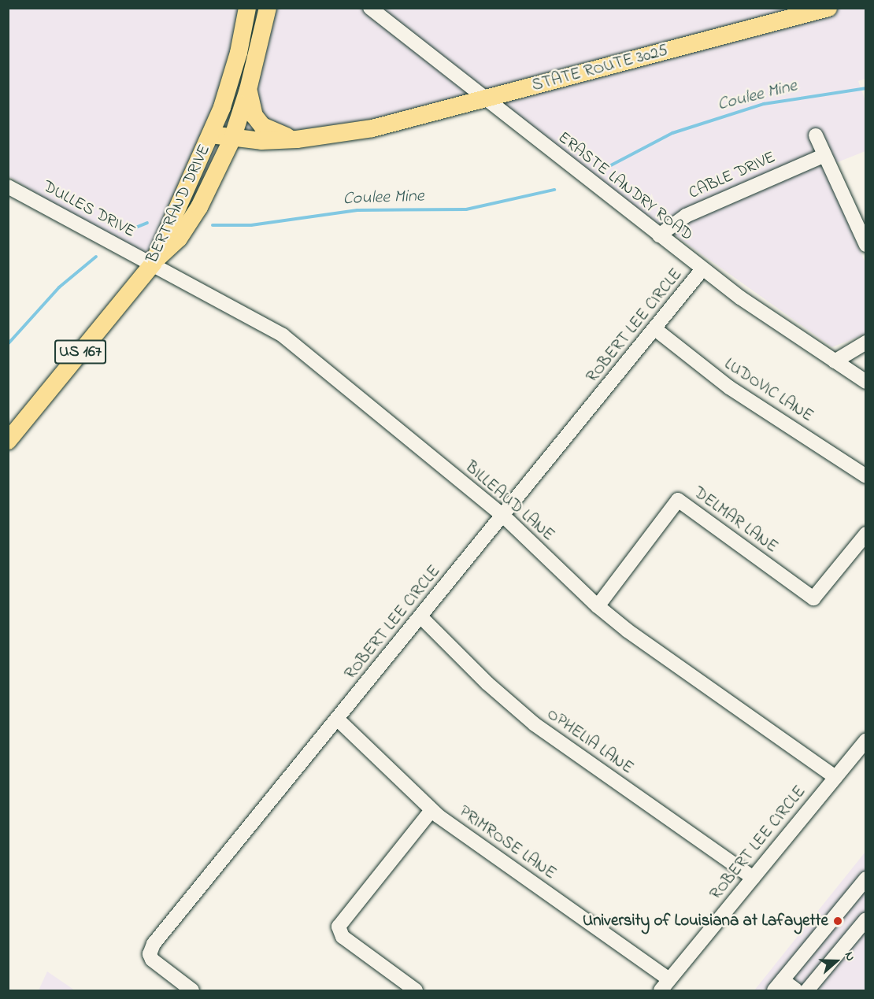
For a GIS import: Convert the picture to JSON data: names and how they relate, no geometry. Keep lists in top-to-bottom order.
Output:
{
  "streets": {
    "main road": ["STATE ROUTE 3025", "BERTRAND DRIVE", "US 167"],
    "street": [
      "CABLE DRIVE",
      "ERASTE LANDRY ROAD",
      "DULLES DRIVE",
      "ROBERT LEE CIRCLE",
      "LUDOVIC LANE",
      "BILLEAUD LANE",
      "DELMAR LANE",
      "OPHELIA LANE",
      "PRIMROSE LANE"
    ]
  },
  "crossings": [
    ["STATE ROUTE 3025", "ERASTE LANDRY ROAD"],
    ["STATE ROUTE 3025", "BERTRAND DRIVE"],
    ["CABLE DRIVE", "ERASTE LANDRY ROAD"],
    ["ERASTE LANDRY ROAD", "ROBERT LEE CIRCLE"],
    ["BERTRAND DRIVE", "DULLES DRIVE"],
    ["BERTRAND DRIVE", "BILLEAUD LANE"],
    ["DULLES DRIVE", "BILLEAUD LANE"],
    ["ROBERT LEE CIRCLE", "LUDOVIC LANE"],
    ["ROBERT LEE CIRCLE", "BILLEAUD LANE"],
    ["ROBERT LEE CIRCLE", "OPHELIA LANE"],
    ["ROBERT LEE CIRCLE", "PRIMROSE LANE"],
    ["BILLEAUD LANE", "DELMAR LANE"]
  ],
  "water": ["Coulee Mine"],
  "places": ["University of Louisiana at Lafayette"],
  "north": "right"
}
